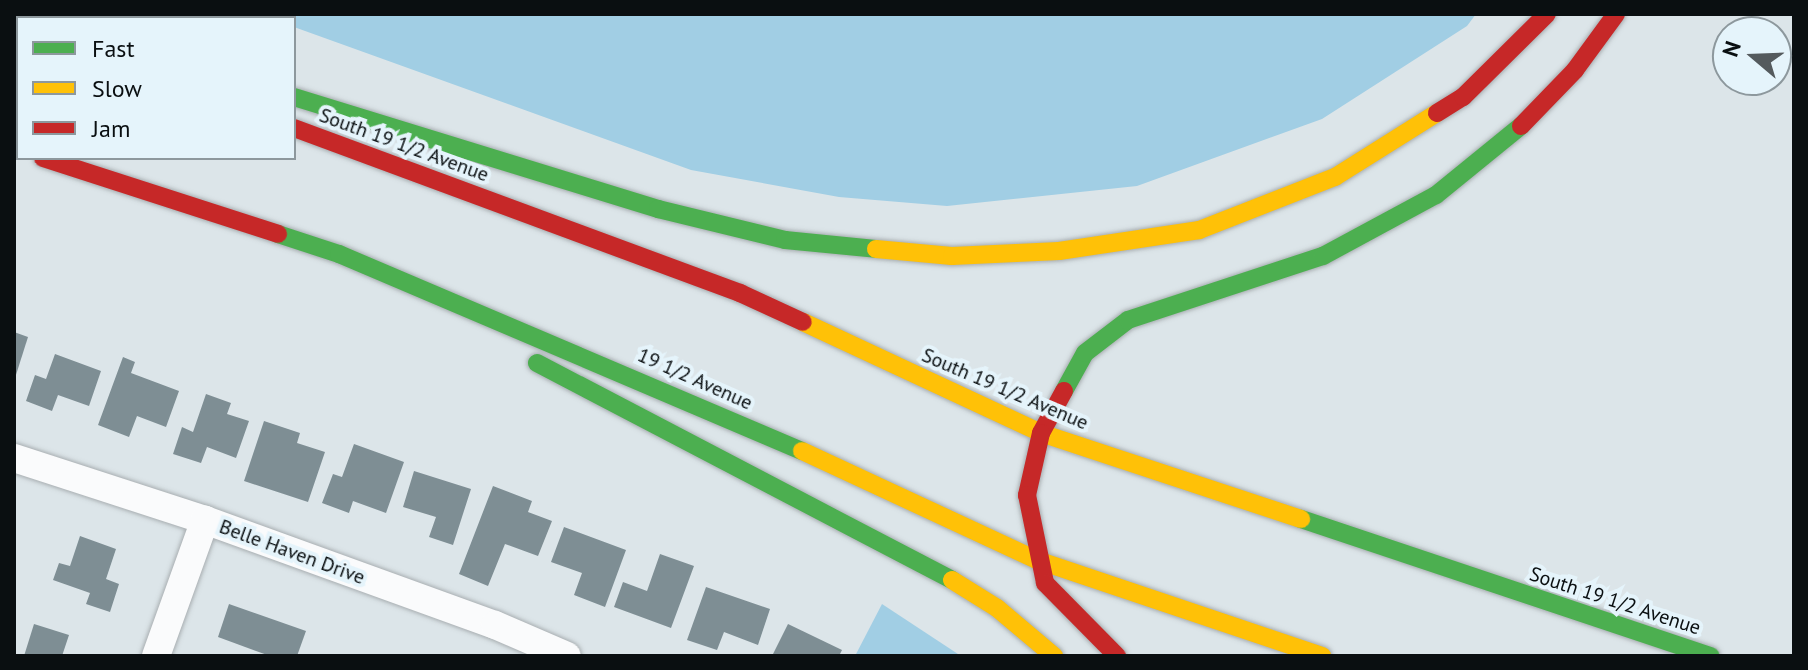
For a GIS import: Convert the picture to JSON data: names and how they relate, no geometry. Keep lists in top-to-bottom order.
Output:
{
  "streets": {
    "highway": ["South 19 1/2 Avenue", "19 1/2 Avenue"],
    "street": ["Belle Haven Drive"]
  },
  "legend": ["Fast", "Slow", "Jam"],
  "north": "left"
}
